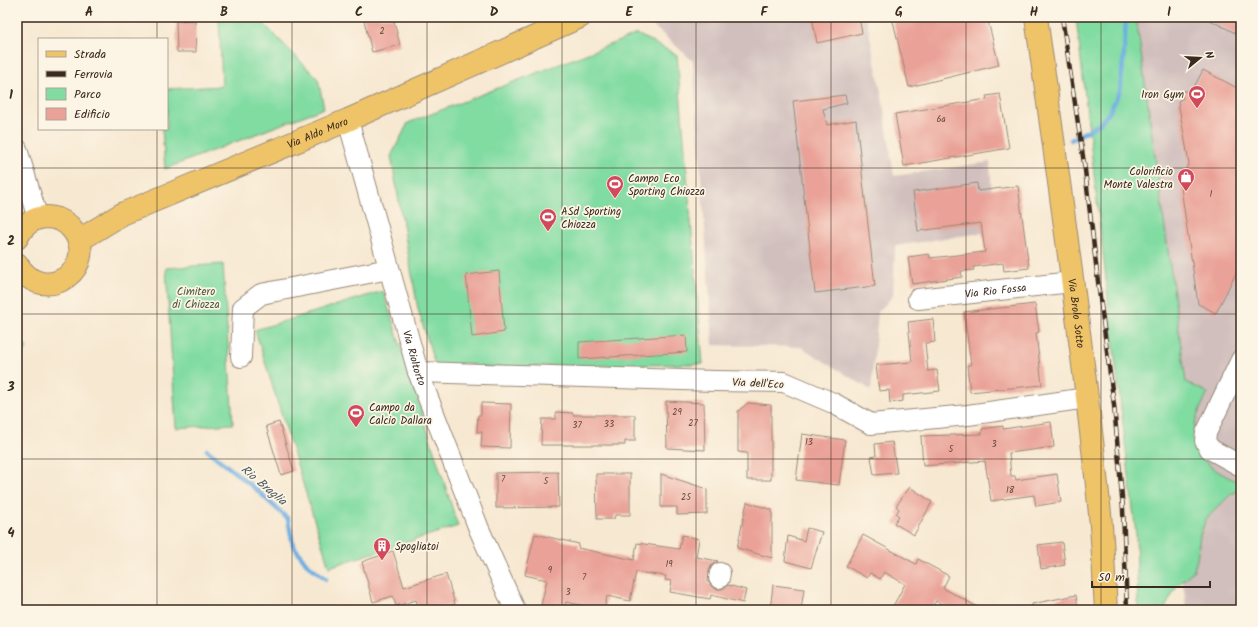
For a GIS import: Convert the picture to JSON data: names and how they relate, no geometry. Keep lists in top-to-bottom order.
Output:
{
  "streets": {
    "main road": ["Via Aldo Moro", "Via Brolo Sotto"],
    "street": ["Via Rio Fossa", "Via Rioltorto", "Via dell'Eco"]
  },
  "crossings": [
    ["Via Aldo Moro", "Via Rioltorto"],
    ["Via Rio Fossa", "Via Brolo Sotto"],
    ["Via Brolo Sotto", "Via dell'Eco"],
    ["Via Rioltorto", "Via dell'Eco"]
  ],
  "water": ["Rio Braglia"],
  "parks": ["Cimitero di Chiozza"],
  "places": {
    "sports": [
      "Iron Gym",
      "Campo Eco Sporting Chiozza",
      "ASd Sporting Chiozza",
      "Campo da Calcio Dallara"
    ],
    "shop": ["Colorificio Monte Valestra"],
    "building": ["Spogliatoi"]
  },
  "house_numbers": [
    "2",
    "6a",
    "1",
    "29",
    "27",
    "33",
    "37",
    "13",
    "3",
    "5",
    "7",
    "5",
    "18",
    "25",
    "19",
    "9",
    "7",
    "3"
  ],
  "legend": [
    "Strada",
    "Ferrovia",
    "Parco",
    "Edificio"
  ],
  "scale_bar": "50 m",
  "north": "right",
  "grid": {
    "columns": [
      "A",
      "B",
      "C",
      "D",
      "E",
      "F",
      "G",
      "H",
      "I"
    ],
    "rows": [
      "1",
      "2",
      "3",
      "4"
    ]
  }
}
